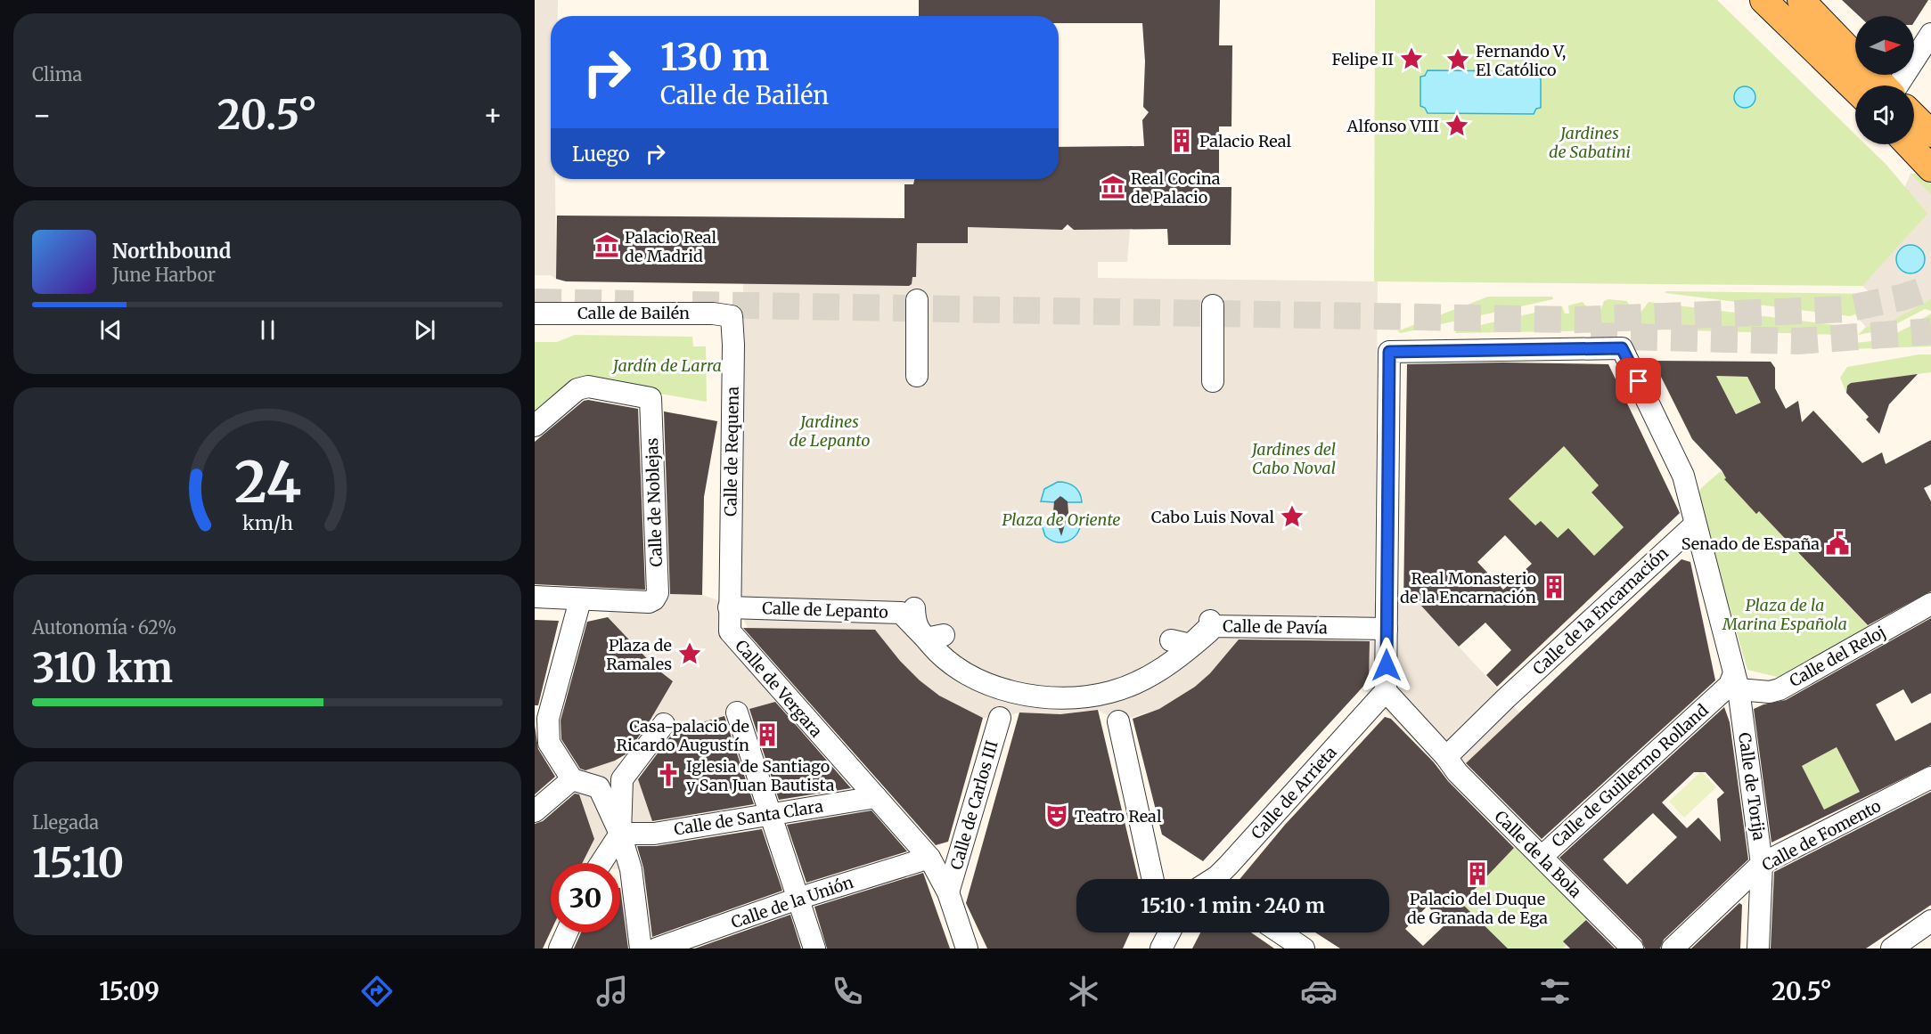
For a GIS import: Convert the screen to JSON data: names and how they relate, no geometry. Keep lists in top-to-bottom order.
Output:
{
  "streets": {
    "street": [
      "Calle de Bailén",
      "Calle de Requena",
      "Calle de Noblejas",
      "Calle de Lepanto",
      "Calle de la Encarnación",
      "Calle de Pavía",
      "Calle del Reloj",
      "Calle de Vergara",
      "Calle de Guillermo Rolland",
      "Calle de Torija",
      "Calle de Arrieta",
      "Calle de Carlos III",
      "Calle de Santa Clara",
      "Calle de Fomento",
      "Calle de la Bola",
      "Calle de la Unión"
    ]
  },
  "crossings": [
    ["Calle de Bailén", "Calle de Requena"],
    ["Calle de Requena", "Calle de Lepanto"],
    ["Calle de Requena", "Calle de Vergara"],
    ["Calle de Lepanto", "Calle de Vergara"],
    ["Calle de la Encarnación", "Calle de la Bola"],
    ["Calle del Reloj", "Calle de Guillermo Rolland"],
    ["Calle del Reloj", "Calle de Torija"],
    ["Calle de Vergara", "Calle de Carlos III"],
    ["Calle de Vergara", "Calle de Santa Clara"],
    ["Calle de Vergara", "Calle de la Unión"],
    ["Calle de Guillermo Rolland", "Calle de Torija"],
    ["Calle de Guillermo Rolland", "Calle de la Bola"],
    ["Calle de Torija", "Calle de Fomento"],
    ["Calle de Arrieta", "Calle de la Bola"]
  ],
  "parks": [
    "Jardines de Sabatini",
    "Jardín de Larra",
    "Jardines de Lepanto",
    "Jardines del Cabo Noval",
    "Plaza de Oriente",
    "Plaza de la Marina Española"
  ],
  "places": {
    "place": [
      "Felipe II",
      "Fernando V, El Católico",
      "Alfonso VIII",
      "Cabo Luis Noval",
      "Plaza de Ramales"
    ],
    "building": [
      "Palacio Real",
      "Real Monasterio de la Encarnación",
      "Casa-palacio de Ricardo Augustín",
      "Palacio del Duque de Granada de Ega"
    ],
    "museum": ["Real Cocina de Palacio", "Palacio Real de Madrid"],
    "public building": ["Senado de España"],
    "church": ["Iglesia de Santiago y San Juan Bautista"],
    "theatre": ["Teatro Real"]
  },
  "north": "right",
  "page": {
    "tile": [
      "Clima",
      ["Autonomía · 62%", "310 km"],
      ["Llegada", "15:10"]
    ],
    "turn": ["130 m", "Calle de Bailén"],
    "heat": ["−", "20.5°", "+"],
    "then": "Luego",
    "song": ["Northbound", "June Harbor"],
    "limit": "30",
    "trip": "15:10 · 1 min · 240 m",
    "tabs": ["15:09", "20.5°"],
    "gauge": ["24", "km/h"]
  }
}
